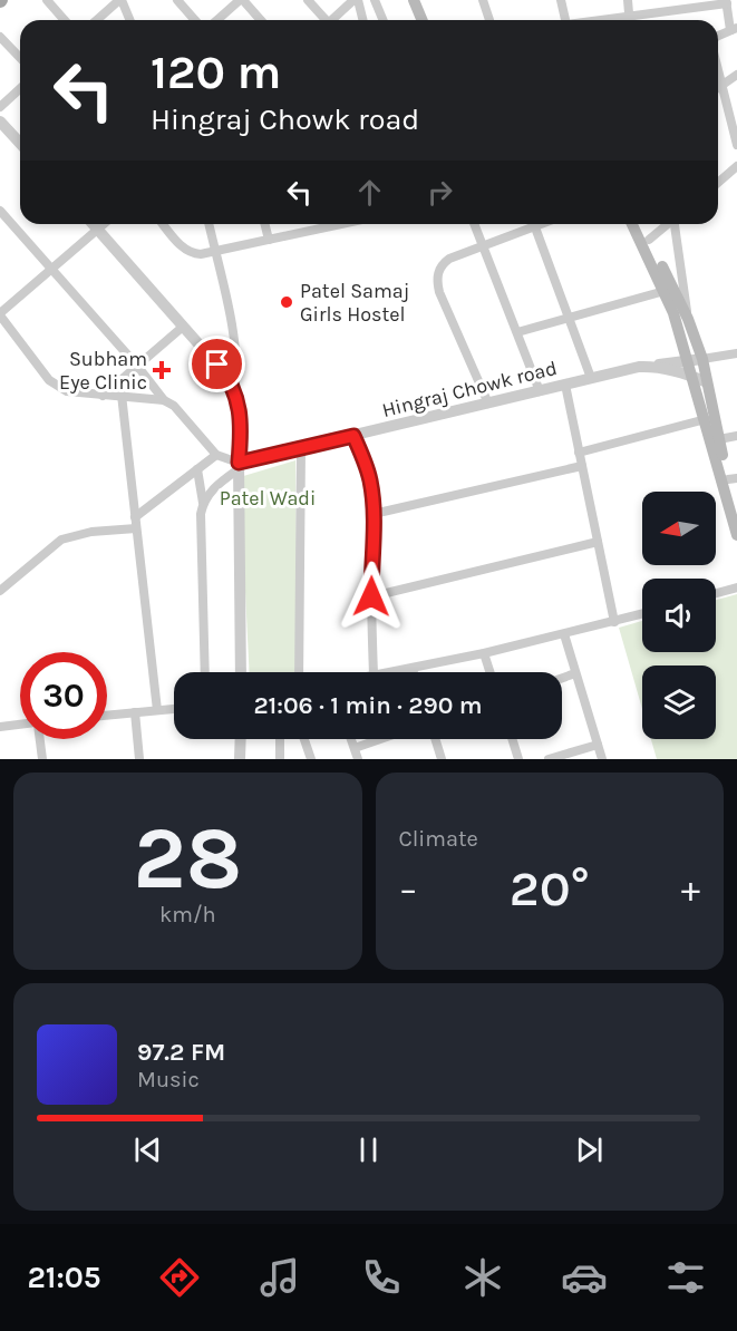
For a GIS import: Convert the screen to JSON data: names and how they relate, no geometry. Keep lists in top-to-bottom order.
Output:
{
  "streets": {
    "street": ["Hingraj Chowk road"]
  },
  "parks": ["Patel Wadi"],
  "places": {
    "other": ["Patel Samaj Girls Hostel"],
    "health": ["Subham Eye Clinic"]
  },
  "north": "left",
  "page": {
    "turn": ["120 m", "Hingraj Chowk road"],
    "limit": "30",
    "trip": "21:06 · 1 min · 290 m",
    "tile": [
      ["28", "km/h"],
      "Climate"
    ],
    "heat": ["−", "20°", "+"],
    "song": ["97.2 FM", "Music"],
    "tabs": "21:05"
  }
}
